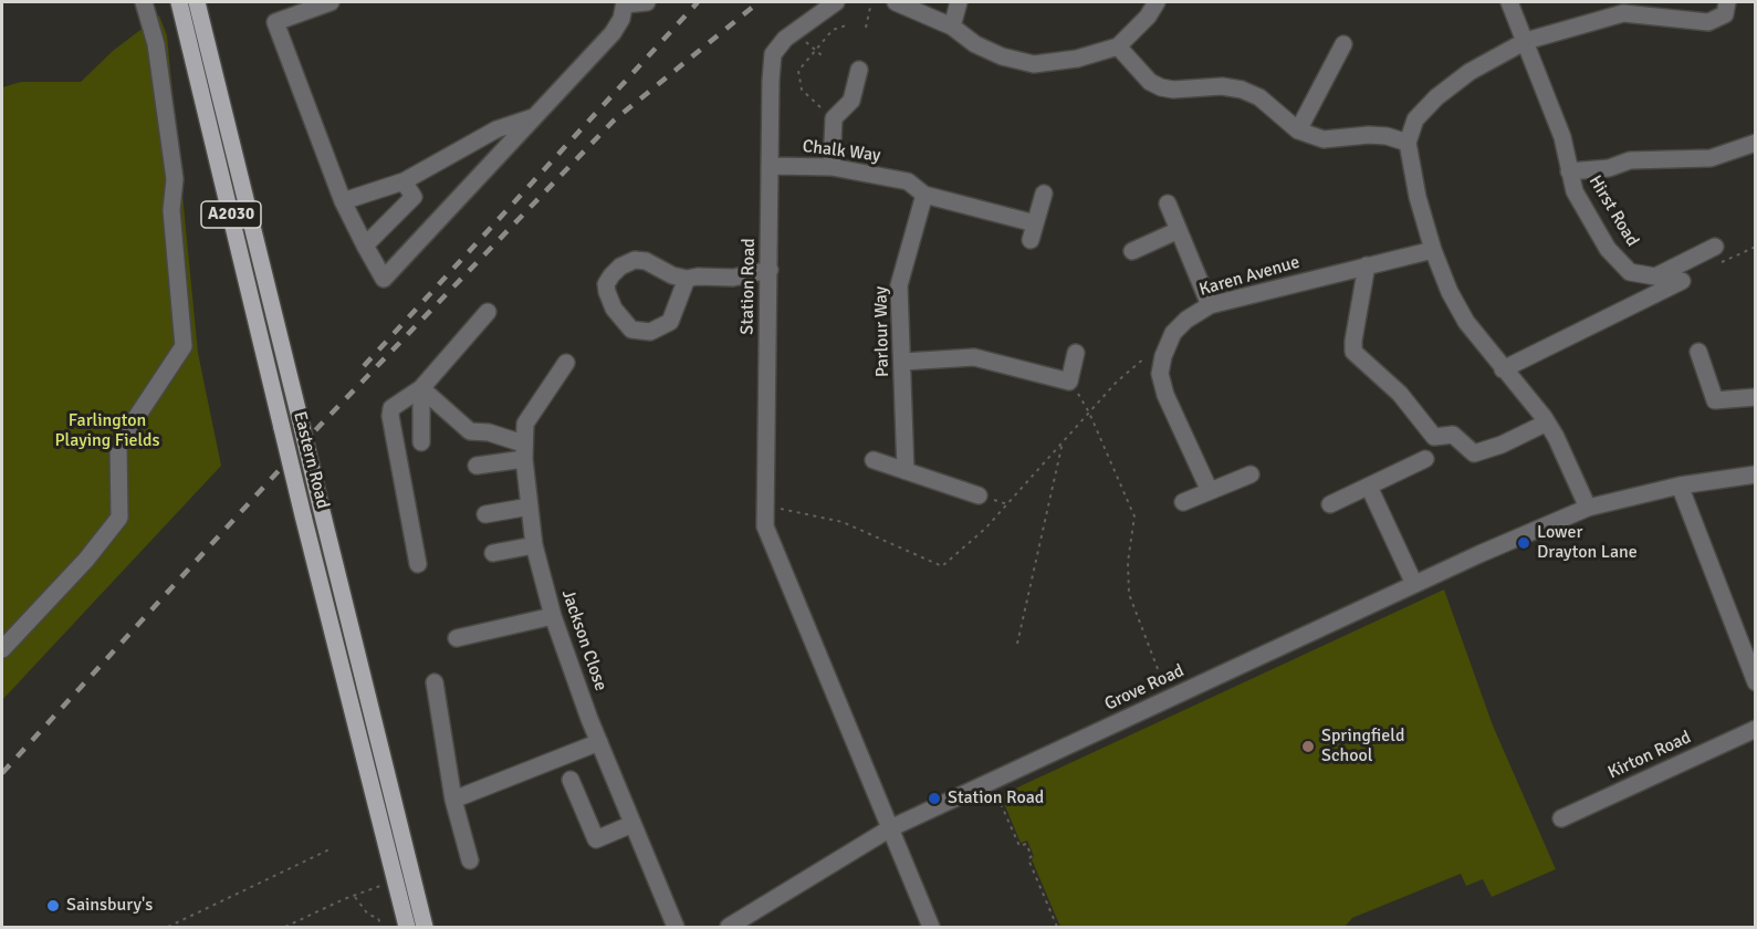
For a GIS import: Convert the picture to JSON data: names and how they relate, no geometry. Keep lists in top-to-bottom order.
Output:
{
  "streets": {
    "main road": ["A2030", "Eastern Road"],
    "street": [
      "Chalk Way",
      "Hirst Road",
      "Karen Avenue",
      "Station Road",
      "Parlour Way",
      "Jackson Close",
      "Grove Road",
      "Kirton Road"
    ]
  },
  "crossings": [
    ["Chalk Way", "Station Road"],
    ["Chalk Way", "Parlour Way"],
    ["Station Road", "Grove Road"]
  ],
  "parks": ["Farlington Playing Fields"],
  "places": [
    "Lower Drayton Lane",
    "Springfield School",
    "Station Road",
    "Sainsbury's"
  ]
}
